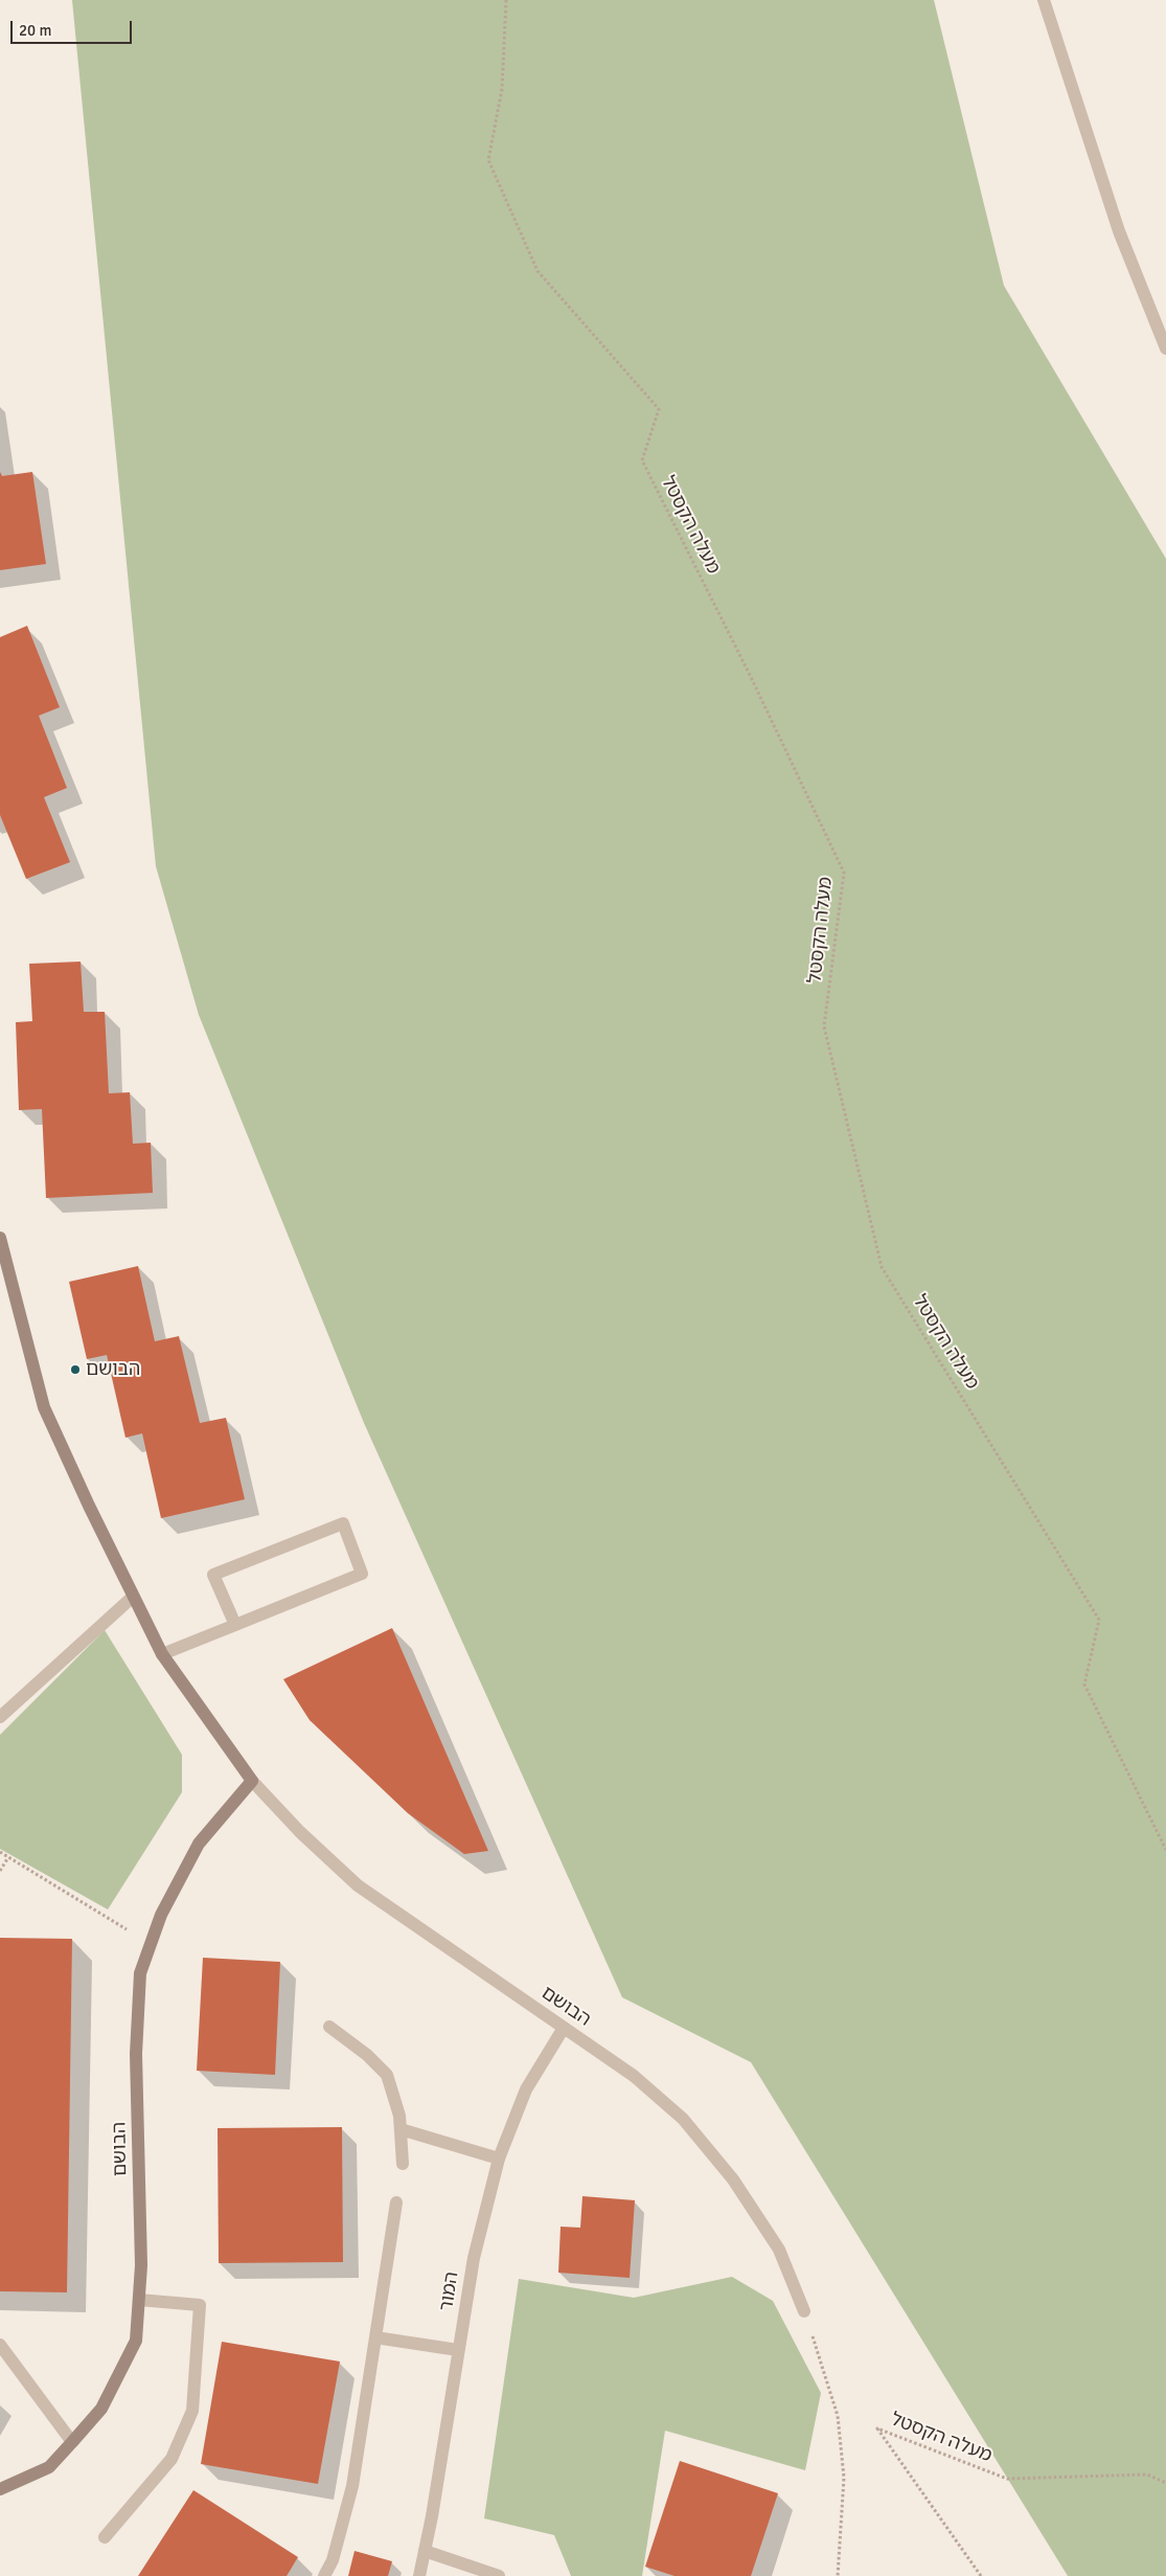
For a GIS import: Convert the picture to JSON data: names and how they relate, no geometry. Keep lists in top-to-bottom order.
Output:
{
  "streets": {
    "street": ["הבושם", "המור"],
    "path": ["מעלה הקסטל"]
  },
  "crossings": [
    ["הבושם", "המור"]
  ],
  "places": ["הבושם"],
  "scale_bar": "20 m"
}
